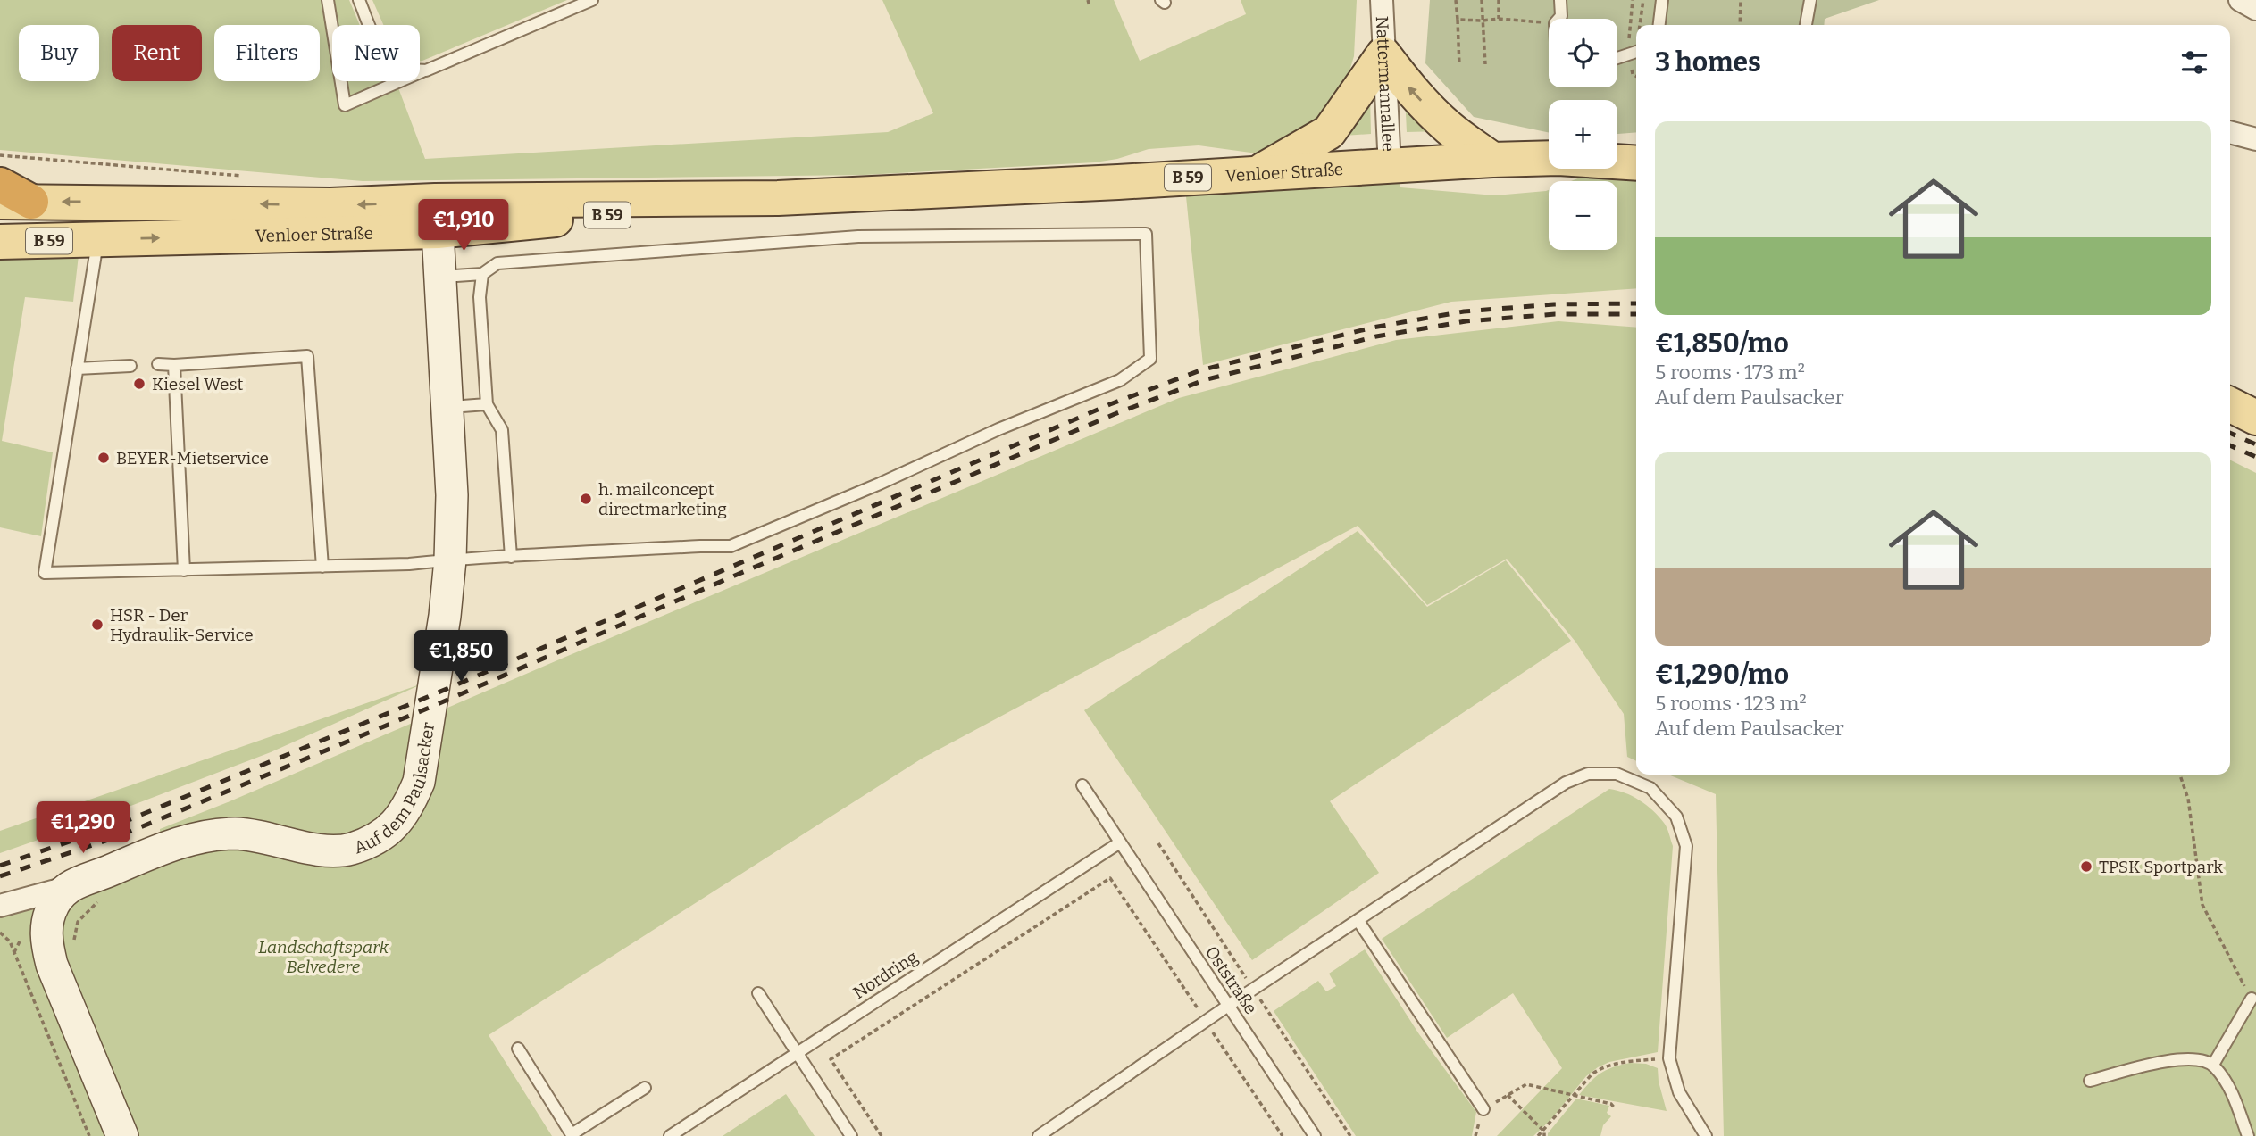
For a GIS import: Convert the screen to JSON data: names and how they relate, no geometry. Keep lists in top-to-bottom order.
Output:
{
  "streets": {
    "main road": ["Venloer Straße", "B 59"],
    "street": ["Nattermannallee", "Auf dem Paulsacker"],
    "lane": ["Nordring", "Oststraße"]
  },
  "crossings": [
    ["Nattermannallee", "Venloer Straße"],
    ["Venloer Straße", "Auf dem Paulsacker"],
    ["Nordring", "Oststraße"]
  ],
  "parks": ["Landschaftspark Belvedere"],
  "places": [
    "Kiesel West",
    "BEYER-Mietservice",
    "h. mailconcept directmarketing",
    "HSR - Der Hydraulik-Service",
    "TPSK Sportpark"
  ],
  "page": {
    "map_buttons": ["+", "−"],
    "chip": [
      "Buy",
      "Rent",
      "Filters",
      "New"
    ],
    "heading": "3 homes",
    "list": [
      {
        "name": "€1,850/mo",
        "note": "5 rooms · 173 m² · Auf dem Paulsacker"
      },
      {
        "name": "€1,290/mo",
        "note": "5 rooms · 123 m² · Auf dem Paulsacker"
      }
    ],
    "price": ["€1,910", "€1,850", "€1,290"]
  }
}
